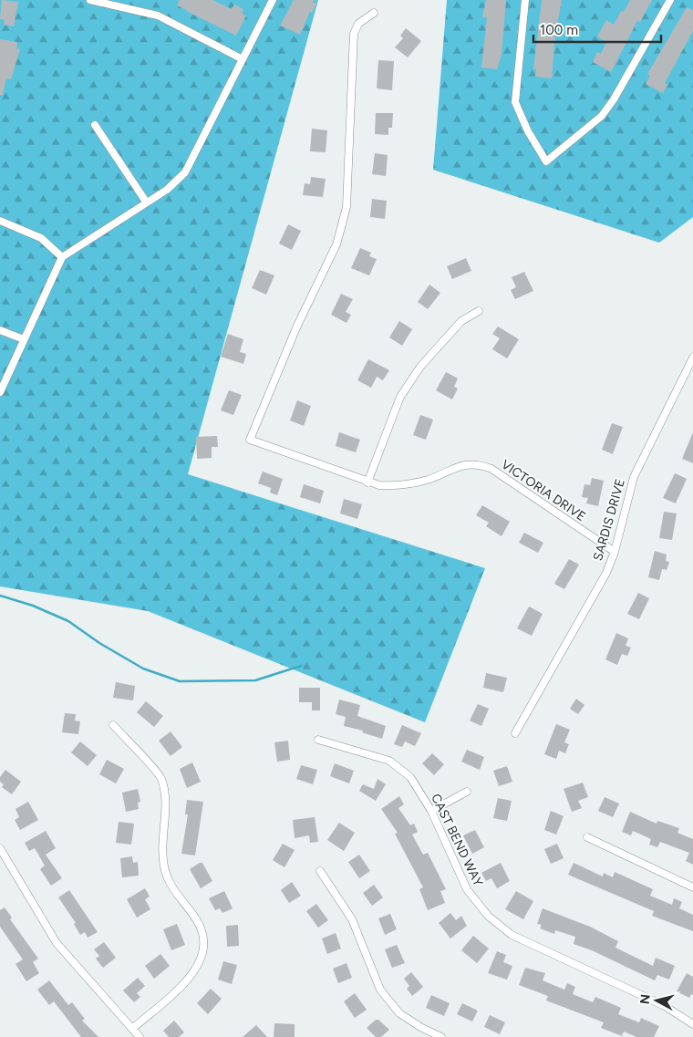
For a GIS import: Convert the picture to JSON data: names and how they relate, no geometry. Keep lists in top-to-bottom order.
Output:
{
  "streets": {
    "street": ["VICTORIA DRIVE", "SARDIS DRIVE", "CAST BEND WAY"]
  },
  "crossings": [
    ["VICTORIA DRIVE", "SARDIS DRIVE"]
  ],
  "scale_bar": "100 m",
  "north": "left"
}
